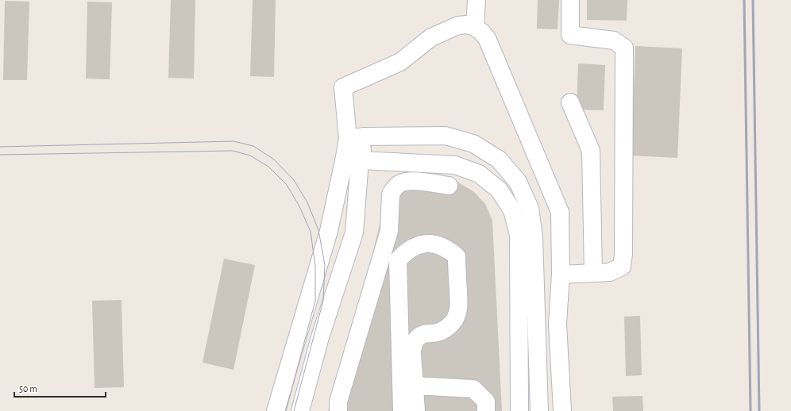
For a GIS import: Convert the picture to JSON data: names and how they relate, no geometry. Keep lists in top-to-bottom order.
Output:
{
  "scale_bar": "50 m"
}
